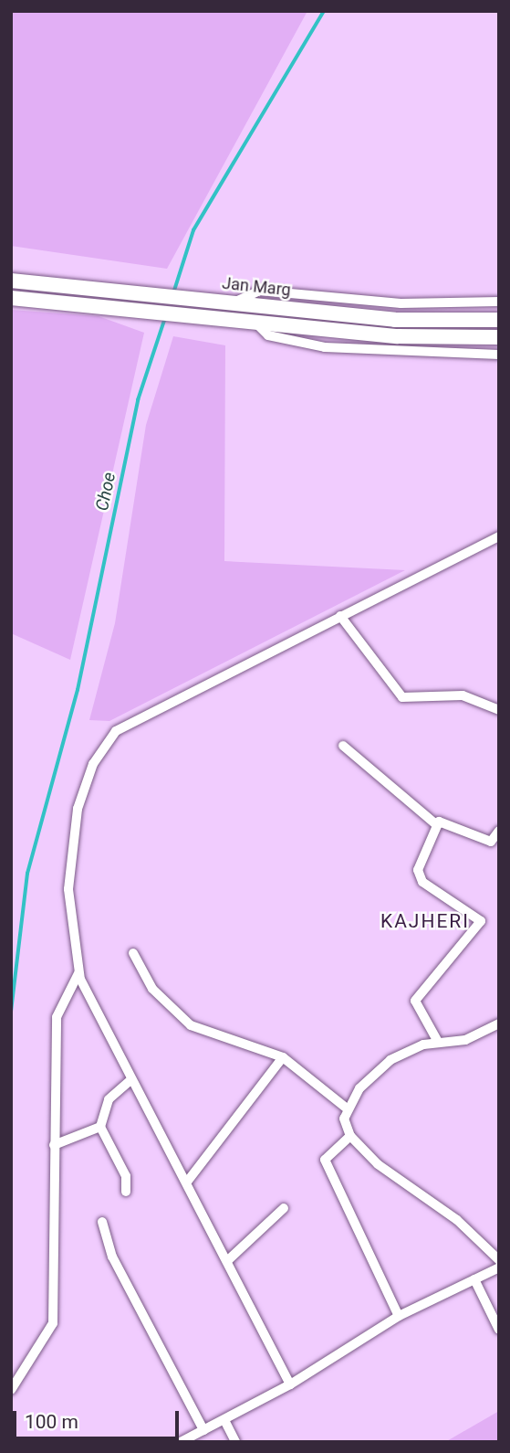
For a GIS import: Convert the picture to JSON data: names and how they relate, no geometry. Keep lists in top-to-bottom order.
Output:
{
  "streets": {
    "main road": ["Jan Marg"]
  },
  "districts": ["KAJHERI"],
  "water": ["Choe"],
  "scale_bar": "100 m"
}
